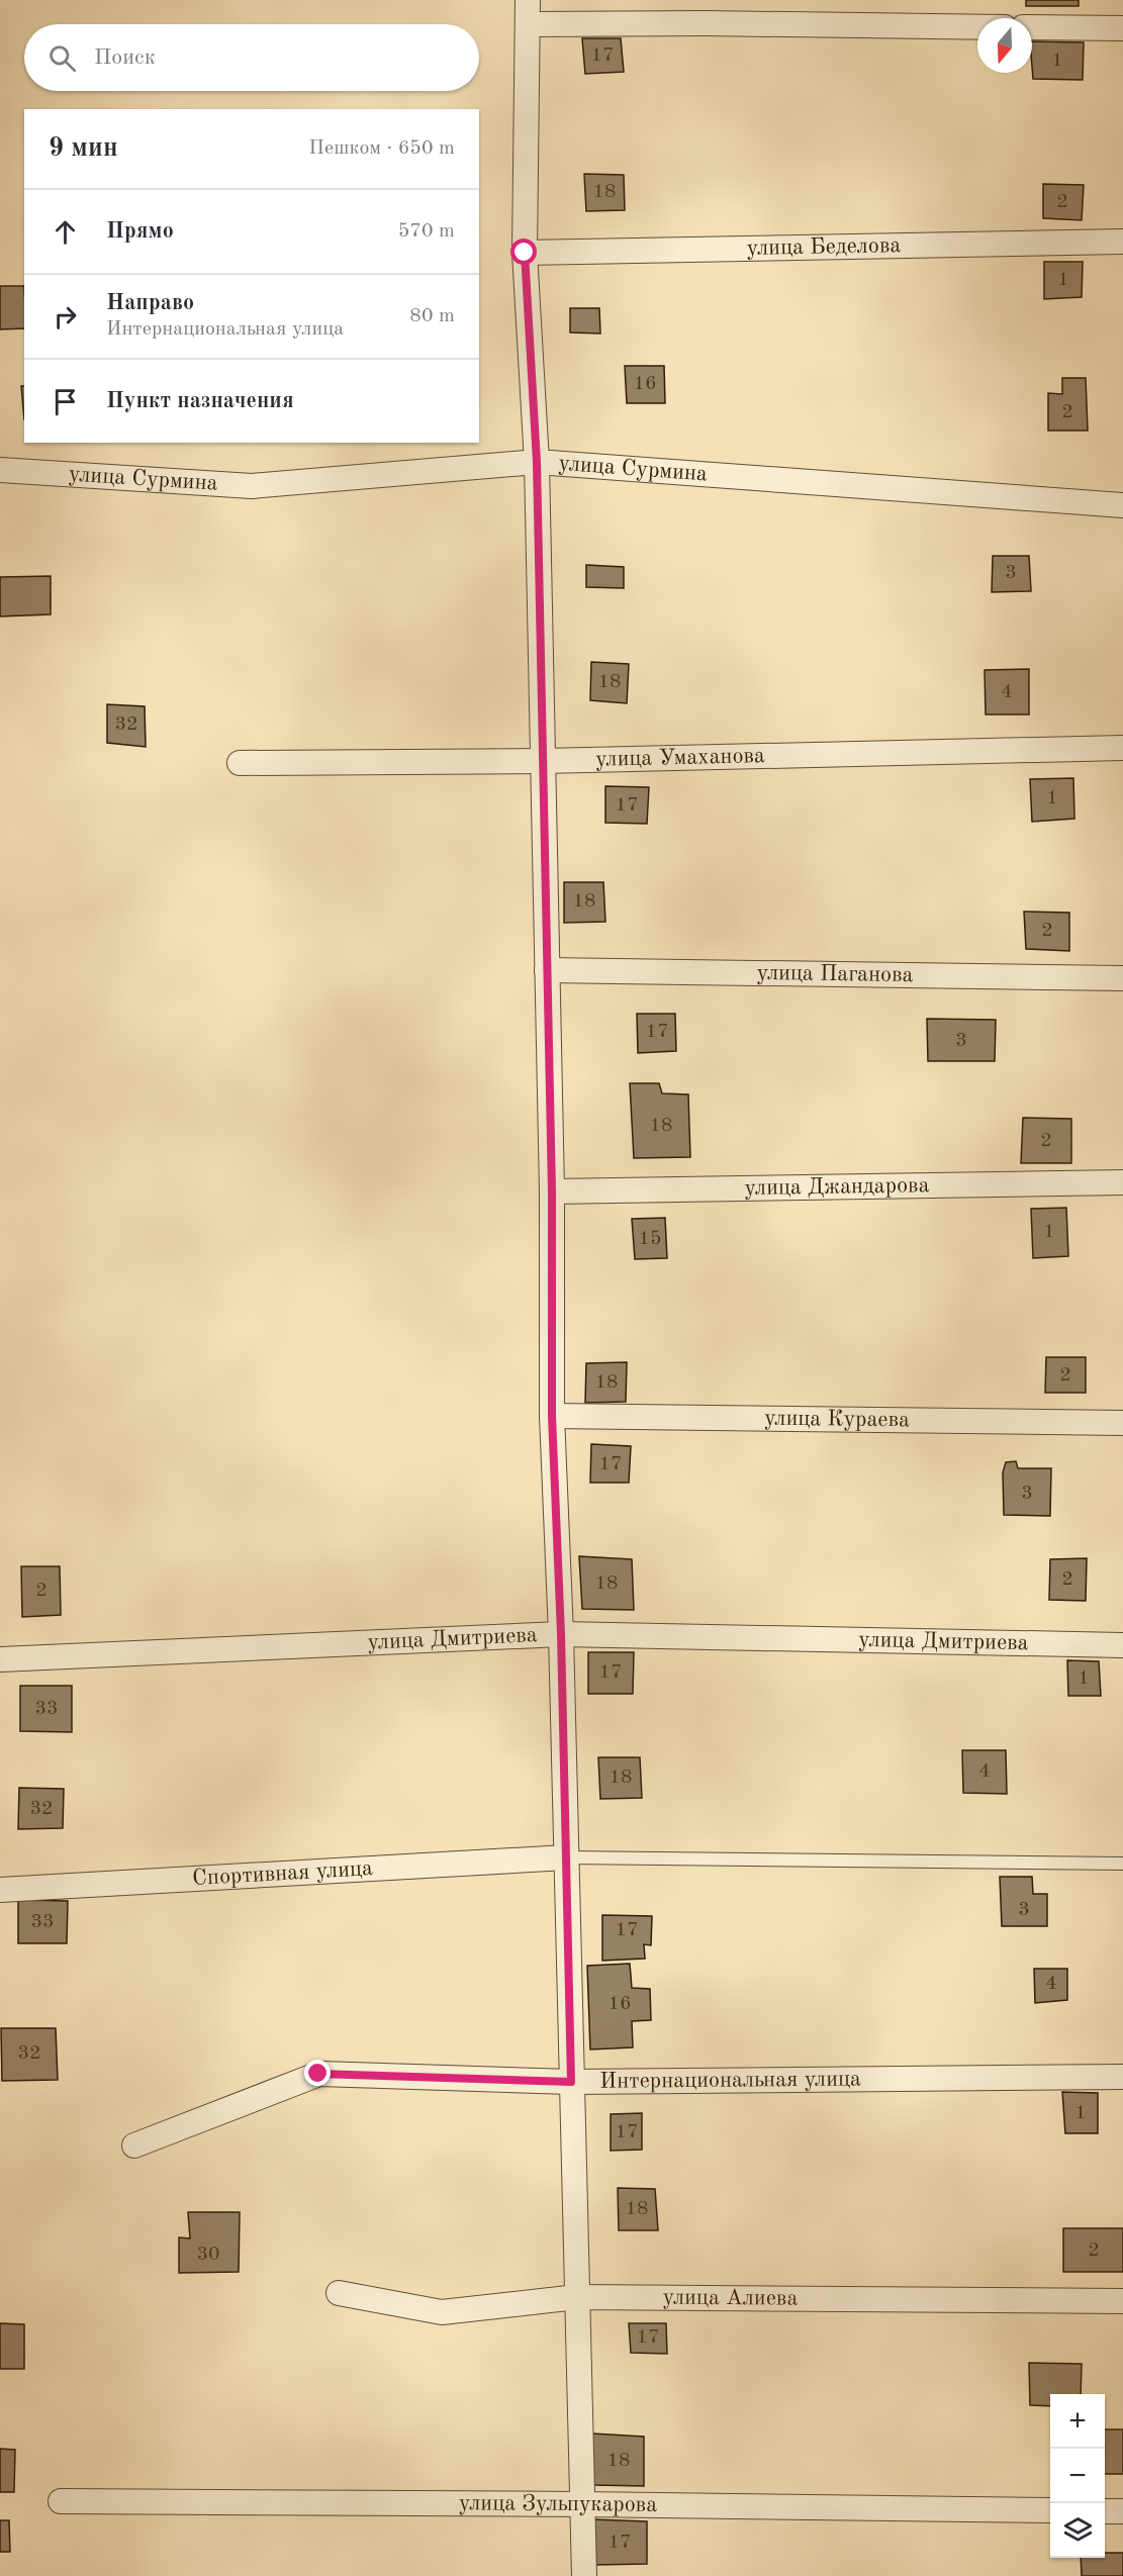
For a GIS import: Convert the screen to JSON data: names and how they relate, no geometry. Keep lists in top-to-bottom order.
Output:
{
  "streets": {
    "street": [
      "улица Беделова",
      "улица Сурмина",
      "улица Умаханова",
      "улица Паганова",
      "улица Джандарова",
      "улица Кураева",
      "улица Дмитриева",
      "Спортивная улица",
      "Интернациональная улица",
      "улица Алиева",
      "улица Зульпукарова"
    ]
  },
  "house_numbers": [
    "17",
    "1",
    "18",
    "2",
    "1",
    "16",
    "2",
    "3",
    "18",
    "4",
    "32",
    "1",
    "17",
    "18",
    "2",
    "17",
    "3",
    "18",
    "2",
    "1",
    "15",
    "2",
    "18",
    "17",
    "3",
    "2",
    "18",
    "2",
    "17",
    "1",
    "33",
    "4",
    "18",
    "32",
    "3",
    "33",
    "17",
    "4",
    "16",
    "32",
    "1",
    "17",
    "18",
    "2",
    "30",
    "17",
    "18",
    "17"
  ],
  "north": "bottom",
  "page": {
    "search": "Поиск",
    "heading": ["9 мин", "Пешком · 650 m"],
    "list": [
      ["Прямо", "570 m"],
      ["Направо", "Интернациональная улица", "80 m"],
      "Пункт назначения"
    ],
    "map_buttons": ["+", "−"]
  }
}
